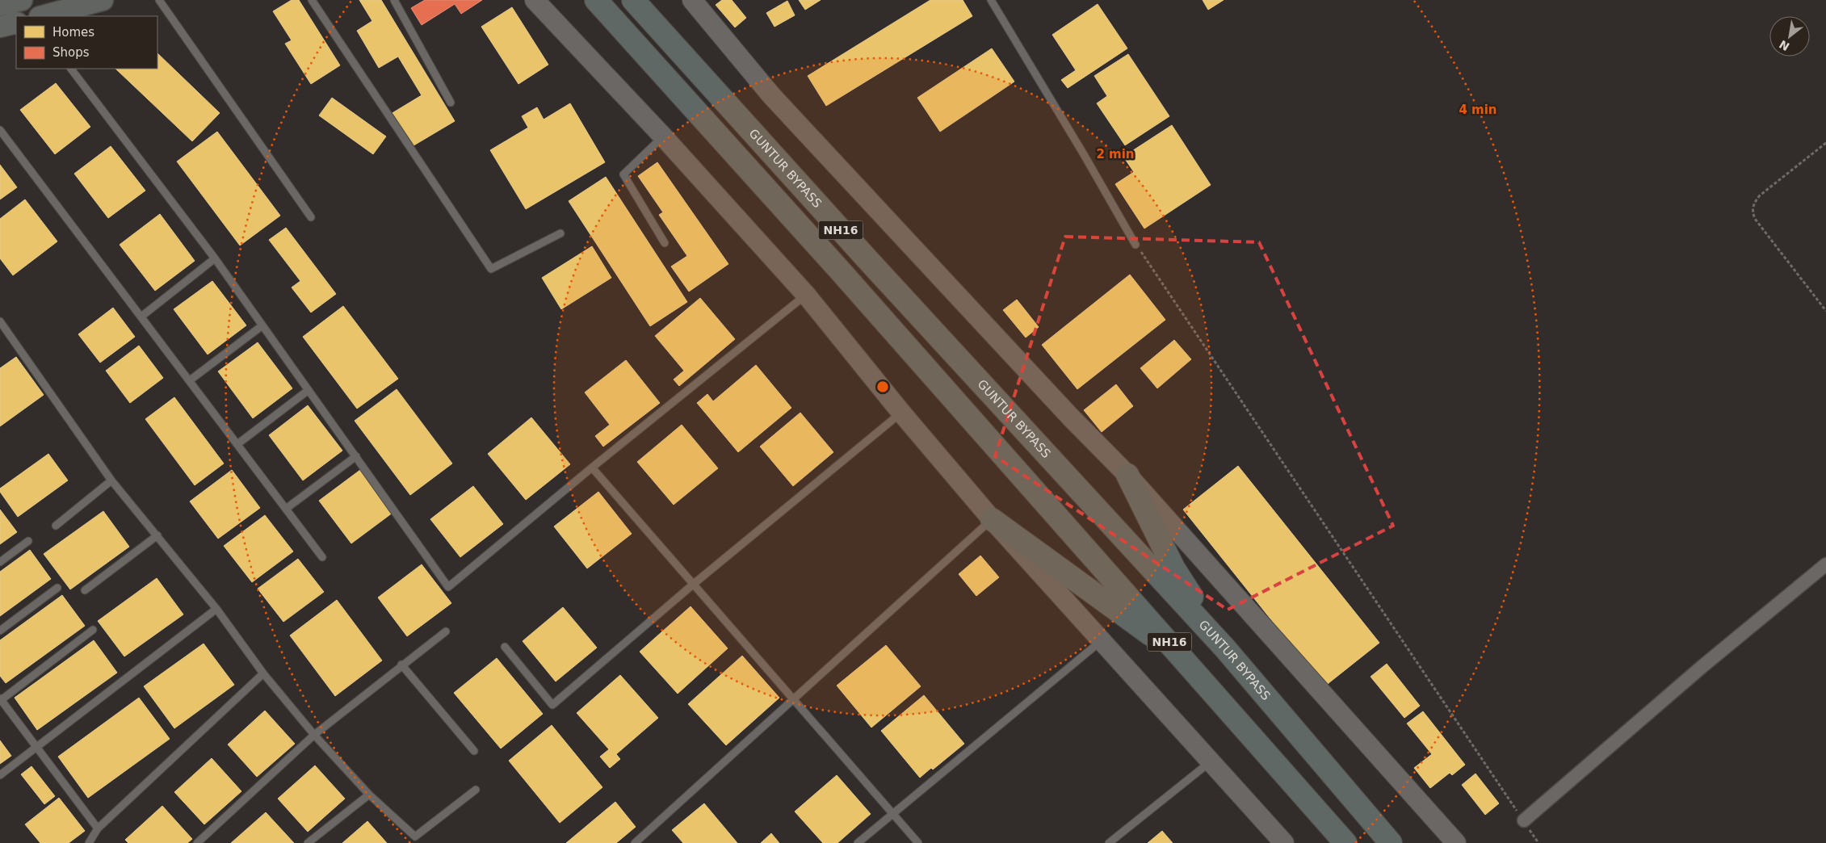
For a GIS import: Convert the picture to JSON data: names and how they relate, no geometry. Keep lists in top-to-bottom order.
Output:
{
  "streets": {
    "highway": ["GUNTUR BYPASS", "NH16"]
  },
  "legend": ["Homes", "Shops"],
  "north": "bottom left",
  "rings": ["4 min", "2 min"]
}
